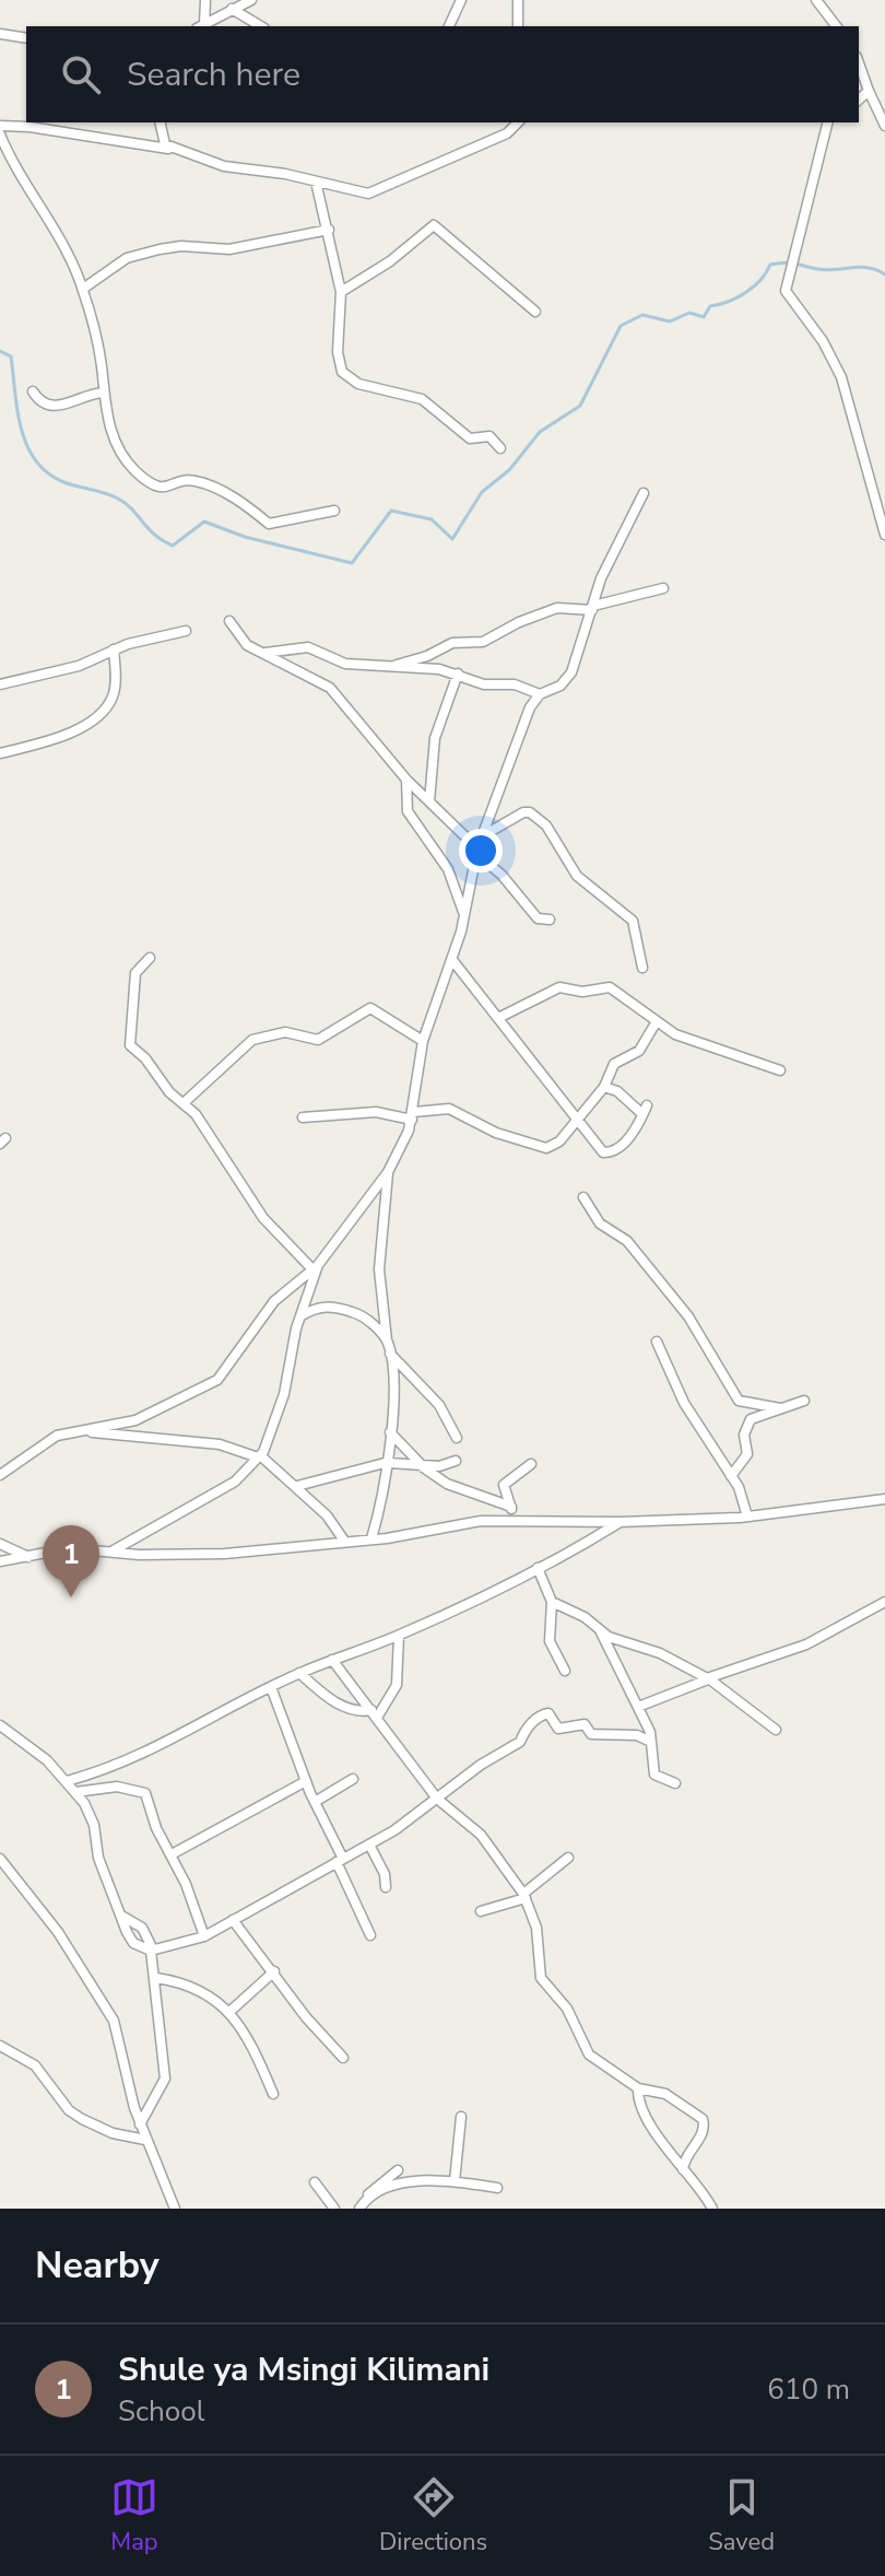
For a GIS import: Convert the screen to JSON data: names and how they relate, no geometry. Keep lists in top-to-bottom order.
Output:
{
  "page": {
    "search": "Search here",
    "pins": "1",
    "heading": "Nearby",
    "list": [
      {
        "mark": "1",
        "name": "Shule ya Msingi Kilimani",
        "note": "School",
        "value": "610 m"
      }
    ],
    "nav": ["Map", "Directions", "Saved"]
  }
}
